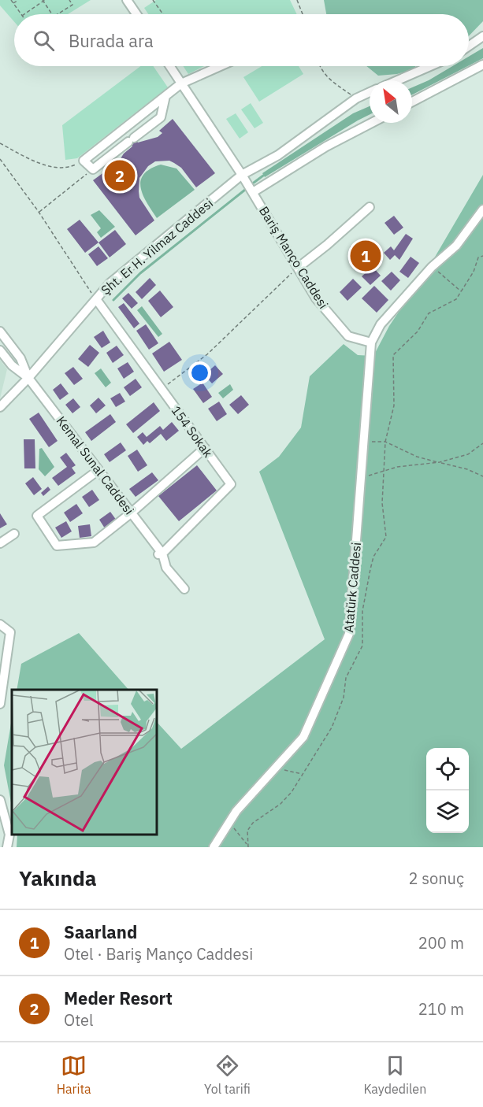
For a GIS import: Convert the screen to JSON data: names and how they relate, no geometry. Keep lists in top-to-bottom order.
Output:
{
  "streets": {
    "street": [
      "Şht. Er H. Yilmaz Caddesi",
      "Bariş Manço Caddesi",
      "154 Sokak",
      "Kemal Sunal Caddesi",
      "Atatürk Caddesi"
    ]
  },
  "crossings": [
    ["Şht. Er H. Yilmaz Caddesi", "Bariş Manço Caddesi"],
    ["Şht. Er H. Yilmaz Caddesi", "154 Sokak"],
    ["Şht. Er H. Yilmaz Caddesi", "Kemal Sunal Caddesi"],
    ["Bariş Manço Caddesi", "Atatürk Caddesi"],
    ["154 Sokak", "Kemal Sunal Caddesi"]
  ],
  "north": "top left",
  "page": {
    "search": "Burada ara",
    "pins": ["2", "1"],
    "heading": ["Yakında", "2 sonuç"],
    "list": [
      {
        "mark": "1",
        "name": "Saarland",
        "note": "Otel · Bariş Manço Caddesi",
        "value": "200 m"
      },
      {
        "mark": "2",
        "name": "Meder Resort",
        "note": "Otel",
        "value": "210 m"
      }
    ],
    "nav": ["Harita", "Yol tarifi", "Kaydedilen"]
  }
}
